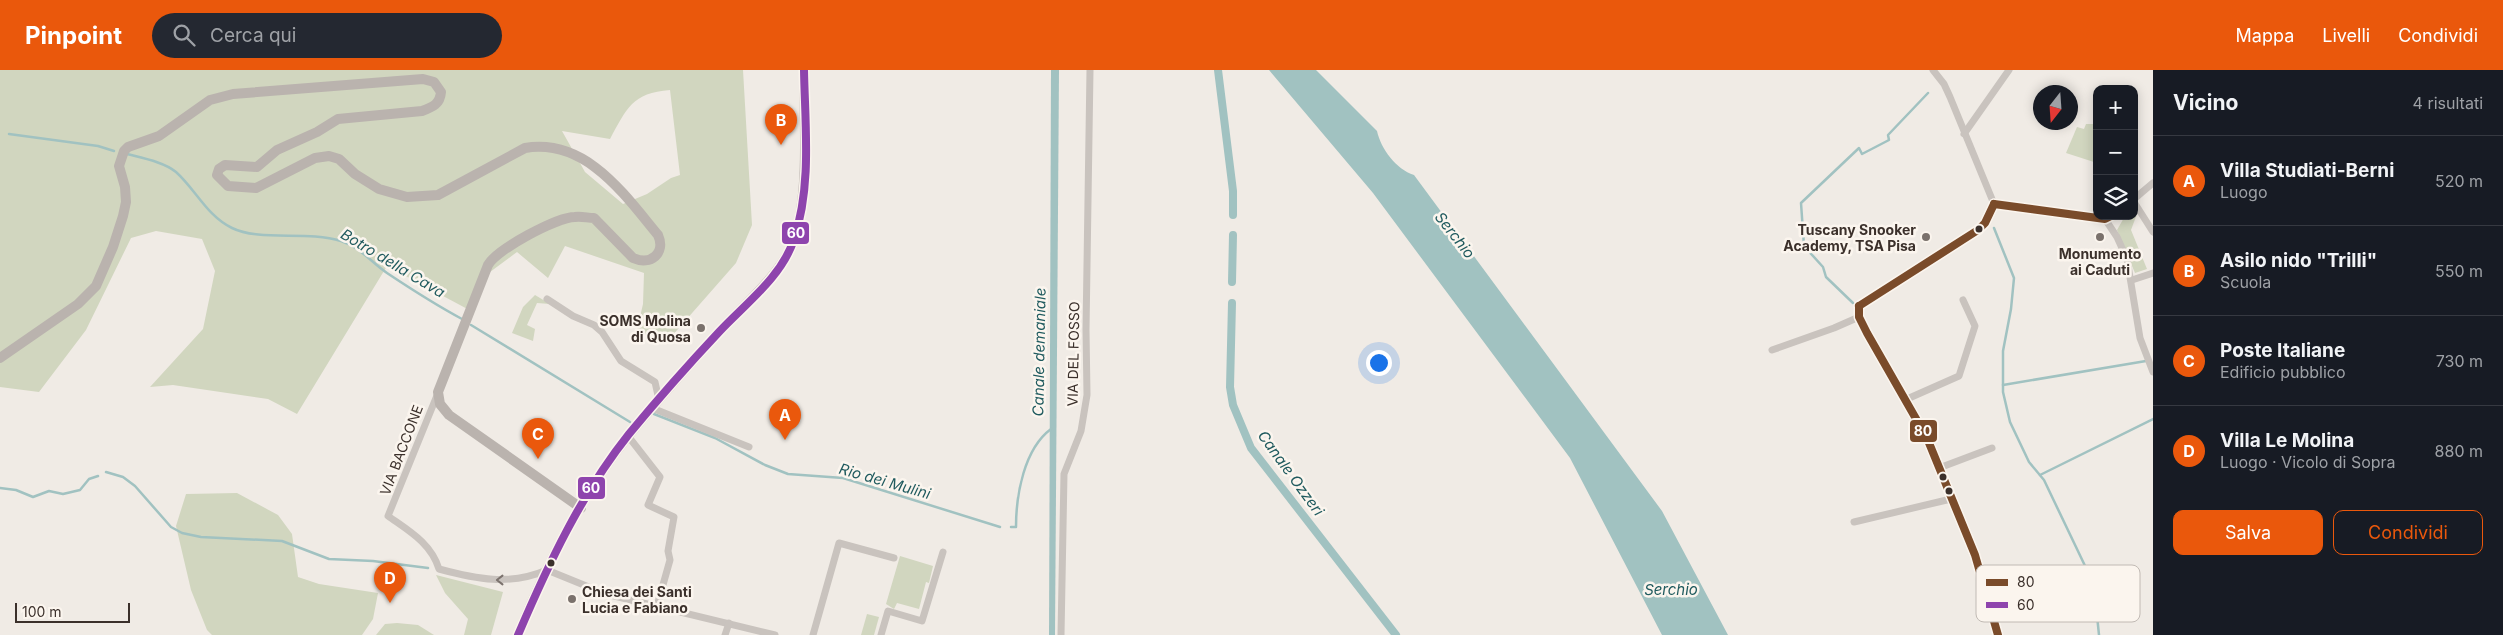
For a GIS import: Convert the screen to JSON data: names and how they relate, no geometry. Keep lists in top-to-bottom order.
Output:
{
  "streets": {
    "street": ["VIA DEL FOSSO", "VIA BACCONE"]
  },
  "water": [
    "Serchio",
    "Botro della Cava",
    "Canale demaniale",
    "Canale Ozzeri",
    "Rio dei Mulini"
  ],
  "places": [
    "Tuscany Snooker Academy, TSA Pisa",
    "Monumento ai Caduti",
    "SOMS Molina di Quosa",
    "Chiesa dei Santi Lucia e Fabiano"
  ],
  "lines": ["transit line 60", "transit line 80"],
  "legend": ["80", "60"],
  "scale_bar": "100 m",
  "north": "bottom",
  "page": {
    "header": "Pinpoint",
    "search": "Cerca qui",
    "nav": ["Mappa", "Livelli", "Condividi"],
    "heading": ["Vicino", "4 risultati"],
    "map_buttons": ["+", "−"],
    "pins": [
      "B",
      "A",
      "C",
      "D"
    ],
    "list": [
      {
        "mark": "A",
        "name": "Villa Studiati-Berni",
        "note": "Luogo",
        "value": "520 m"
      },
      {
        "mark": "B",
        "name": "Asilo nido \"Trilli\"",
        "note": "Scuola",
        "value": "550 m"
      },
      {
        "mark": "C",
        "name": "Poste Italiane",
        "note": "Edificio pubblico",
        "value": "730 m"
      },
      {
        "mark": "D",
        "name": "Villa Le Molina",
        "note": "Luogo · Vicolo di Sopra",
        "value": "880 m"
      }
    ],
    "buttons": ["Salva", "Condividi"],
    "scale": "100 m"
  }
}
